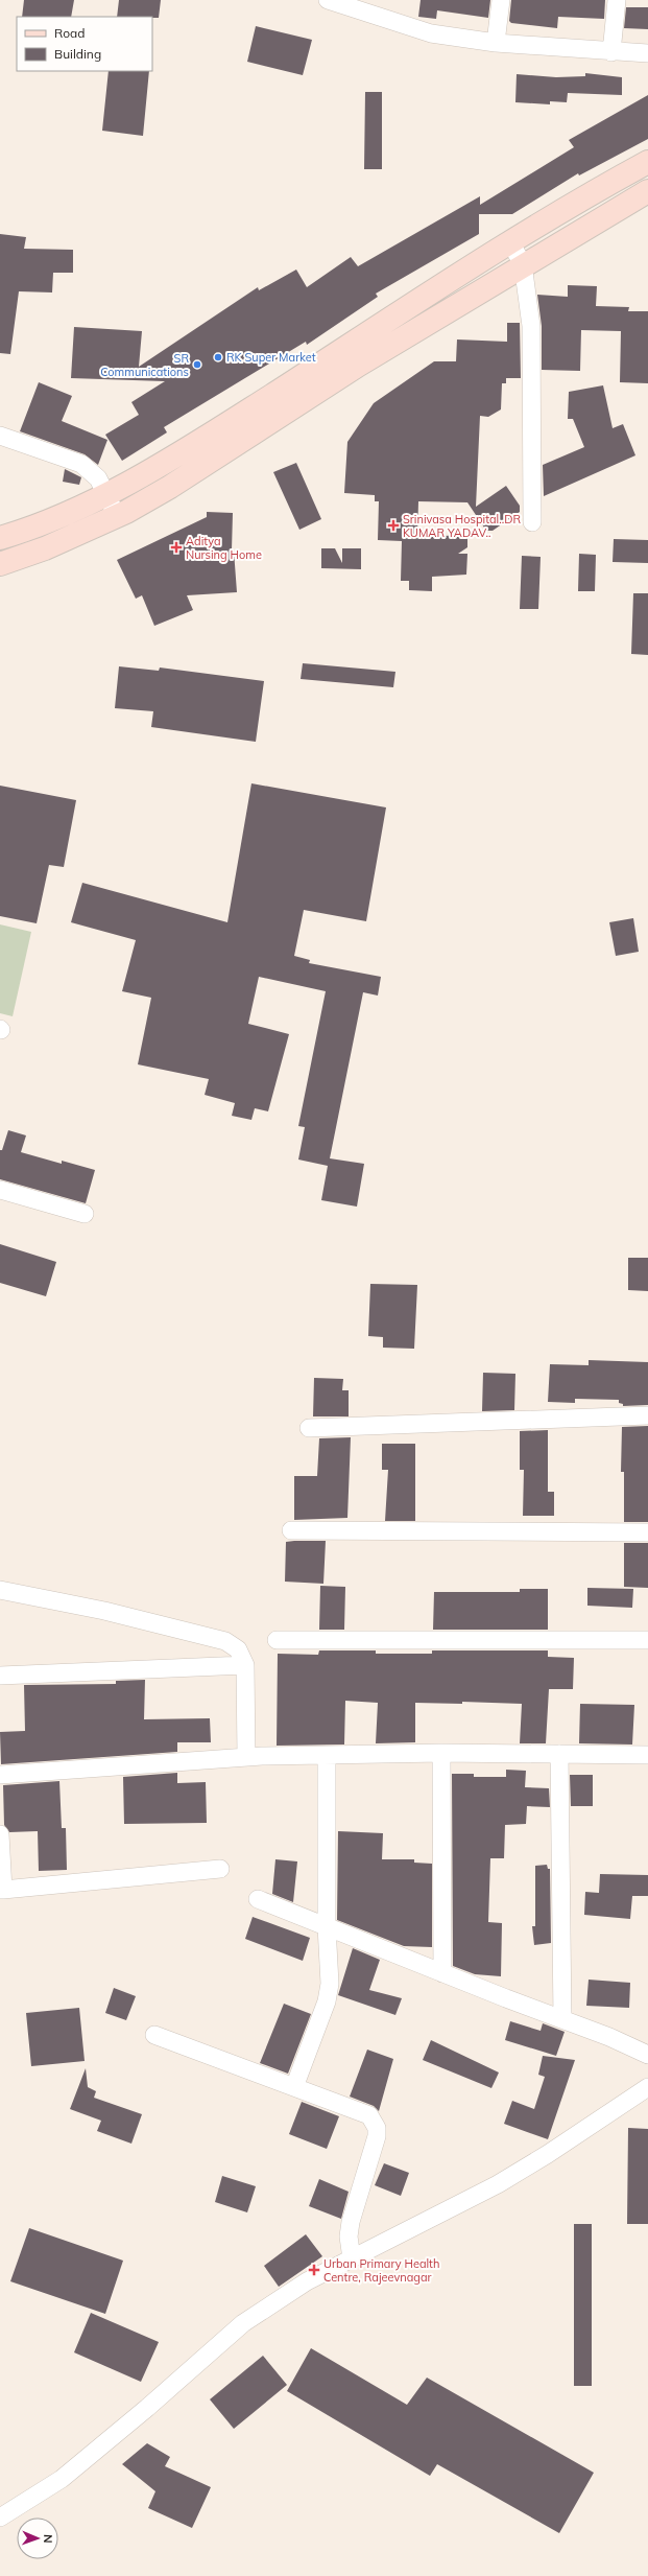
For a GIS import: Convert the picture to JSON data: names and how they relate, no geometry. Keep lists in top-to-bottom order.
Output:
{
  "places": {
    "other": ["RK Super Market", "SR Communications"],
    "health": ["Srinivasa Hospital..DR KUMAR YADAV..", "Aditya Nursing Home", "Urban Primary Health Centre, Rajeevnagar"]
  },
  "legend": ["Road", "Building"],
  "north": "right"
}
